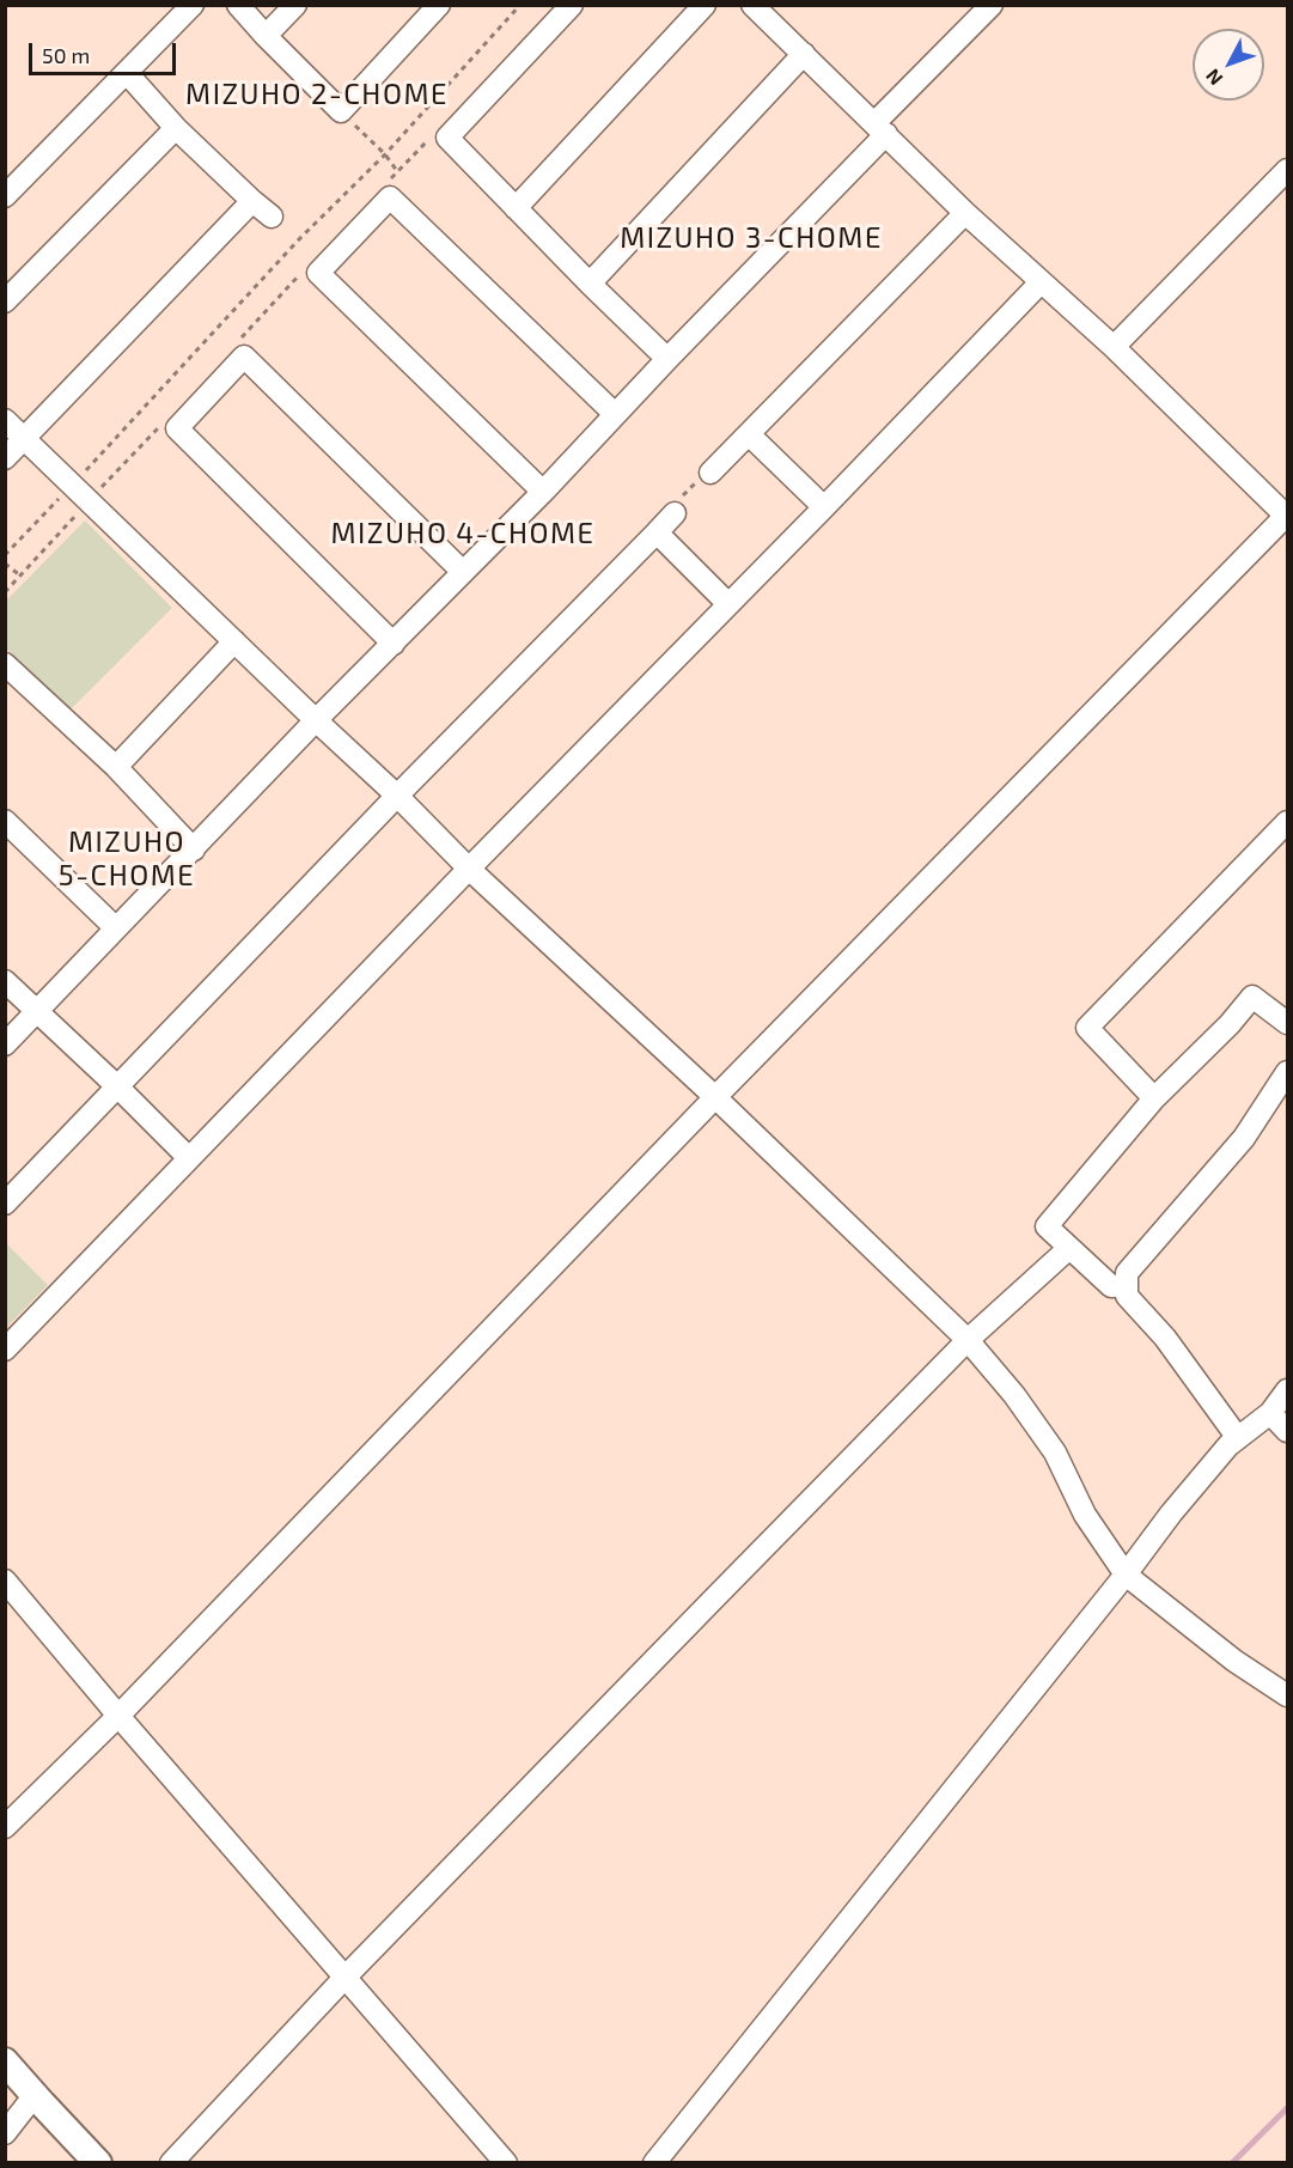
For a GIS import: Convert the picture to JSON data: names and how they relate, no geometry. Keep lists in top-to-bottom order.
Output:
{
  "districts": [
    "MIZUHO 2-CHOME",
    "MIZUHO 3-CHOME",
    "MIZUHO 4-CHOME",
    "MIZUHO 5-CHOME"
  ],
  "scale_bar": "50 m",
  "north": "bottom left"
}
